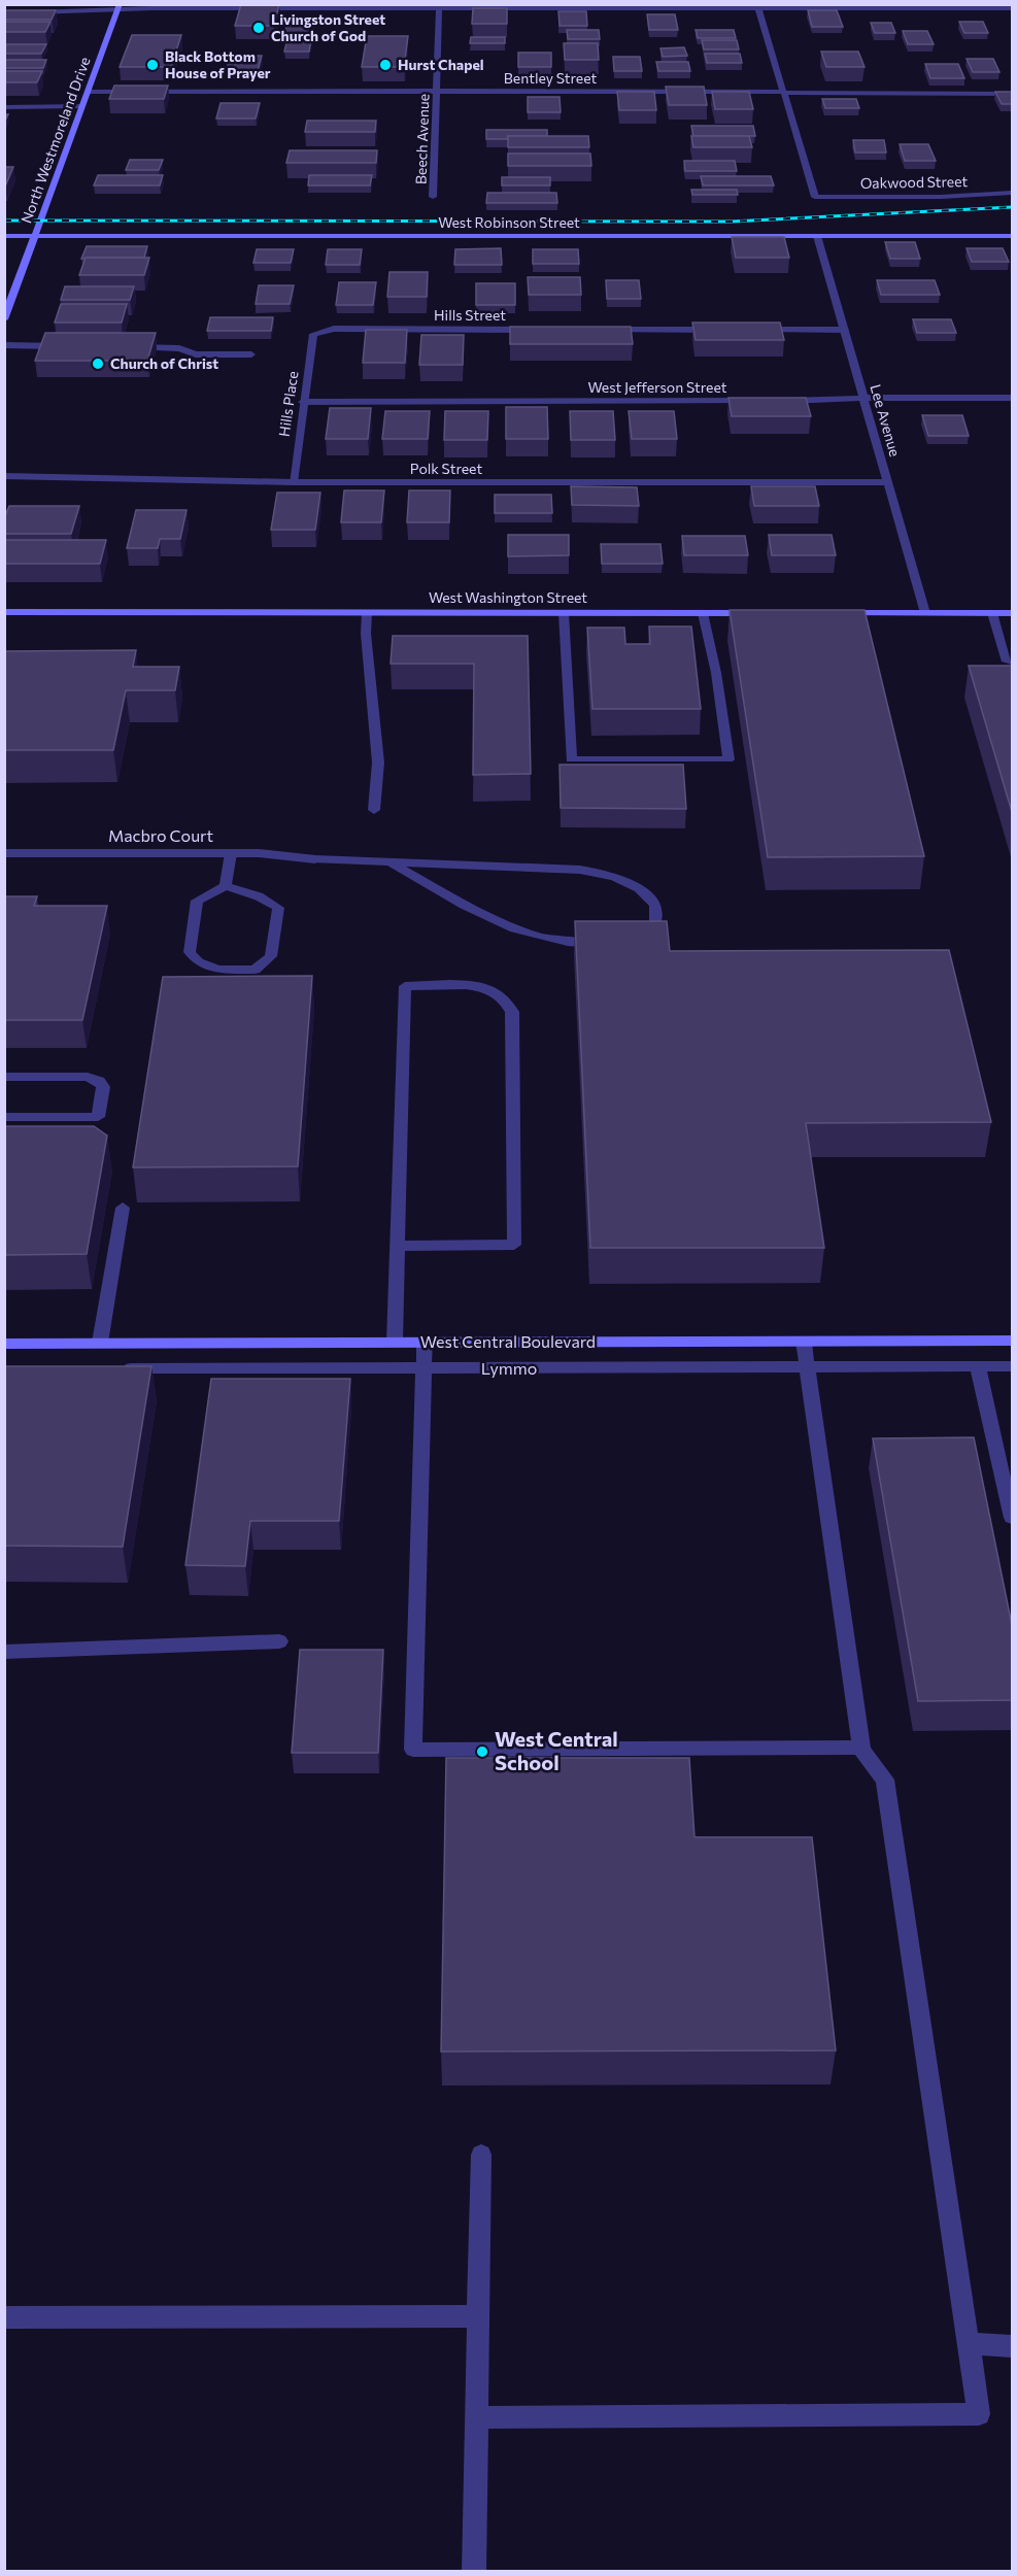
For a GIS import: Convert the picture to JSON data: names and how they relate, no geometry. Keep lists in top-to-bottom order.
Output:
{
  "streets": {
    "street": [
      "Bentley Street",
      "Beech Avenue",
      "North Westmoreland Drive",
      "Oakwood Street",
      "West Robinson Street",
      "Hills Street",
      "West Jefferson Street",
      "Hills Place",
      "Lee Avenue",
      "Polk Street",
      "West Washington Street",
      "Macbro Court",
      "West Central Boulevard",
      "Lymmo"
    ]
  },
  "crossings": [
    ["Bentley Street", "Beech Avenue"],
    ["Bentley Street", "North Westmoreland Drive"],
    ["Bentley Street", "Oakwood Street"],
    ["North Westmoreland Drive", "West Robinson Street"],
    ["West Robinson Street", "Lee Avenue"],
    ["Hills Street", "Hills Place"],
    ["West Jefferson Street", "Hills Place"],
    ["Hills Place", "Polk Street"],
    ["Lee Avenue", "Polk Street"]
  ],
  "places": [
    "Livingston Street Church of God",
    "Black Bottom House of Prayer",
    "Hurst Chapel",
    "Church of Christ",
    "West Central School"
  ]
}
